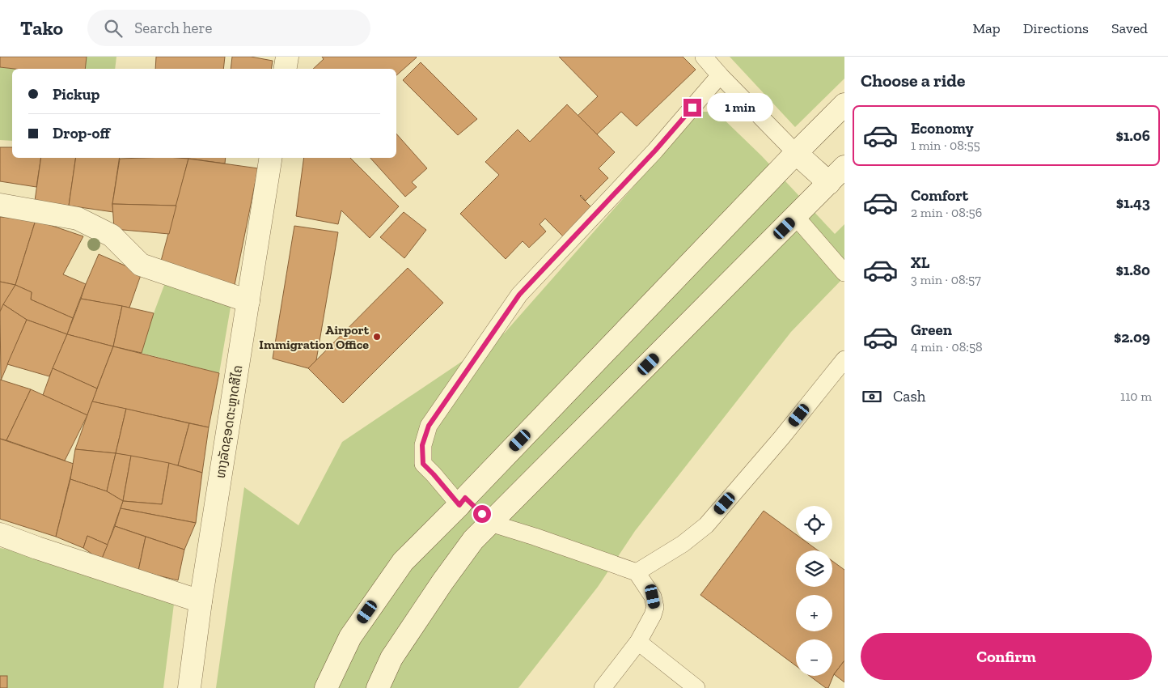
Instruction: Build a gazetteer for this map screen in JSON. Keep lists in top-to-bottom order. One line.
{"streets":{"street":["ທາງລັດຊອດຕະຫຼາດສີໄຄ"]},"places":["Airport Immigration Office"],"page":{"header":"Tako","search":"Search here","nav":["Map","Directions","Saved"],"heading":"Choose a ride","banner":["Pickup","Drop-off"],"bubble":"1 min","list":[{"name":"Economy","note":"1 min · 08:55","value":"$1.06"},{"name":"Comfort","note":"2 min · 08:56","value":"$1.43"},{"name":"XL","note":"3 min · 08:57","value":"$1.80"},{"name":"Green","note":"4 min · 08:58","value":"$2.09"}],"pay":["Cash","110 m"],"map_buttons":["+","−"],"buttons":"Confirm"}}
